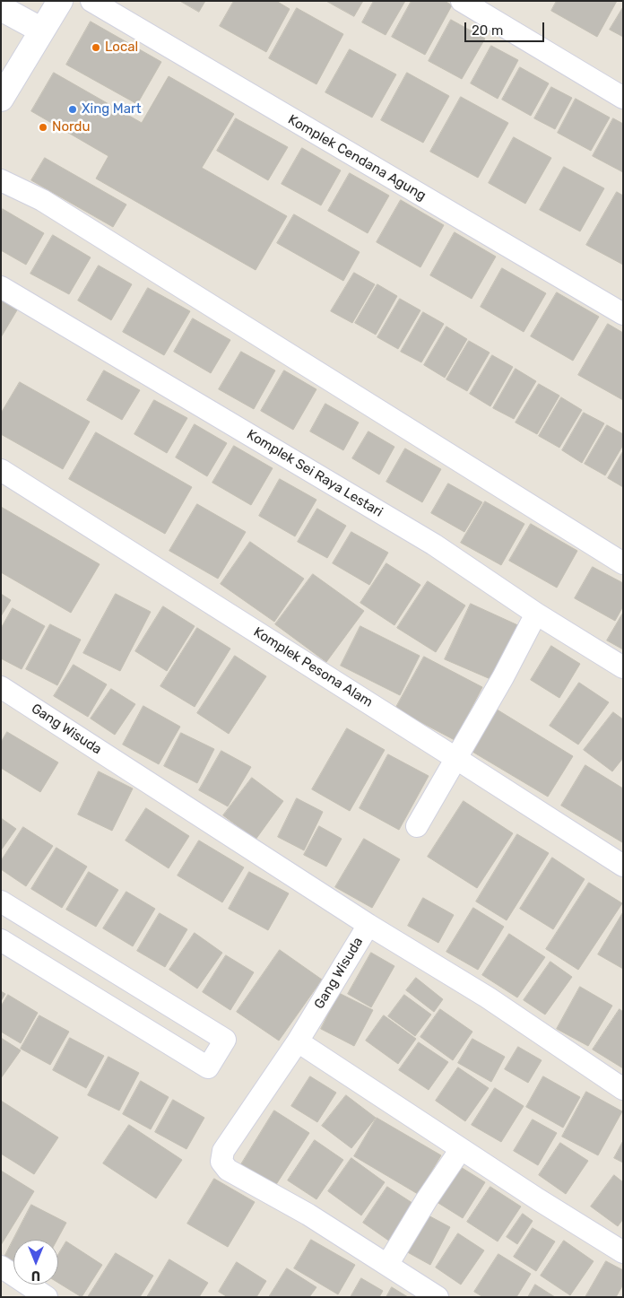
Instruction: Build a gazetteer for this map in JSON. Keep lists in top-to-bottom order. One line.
{"streets":{"street":["Komplek Cendana Agung","Komplek Sei Raya Lestari","Komplek Pesona Alam","Gang Wisuda"]},"places":["Local","Xing Mart","Nordu"],"scale_bar":"20 m","north":"bottom"}
